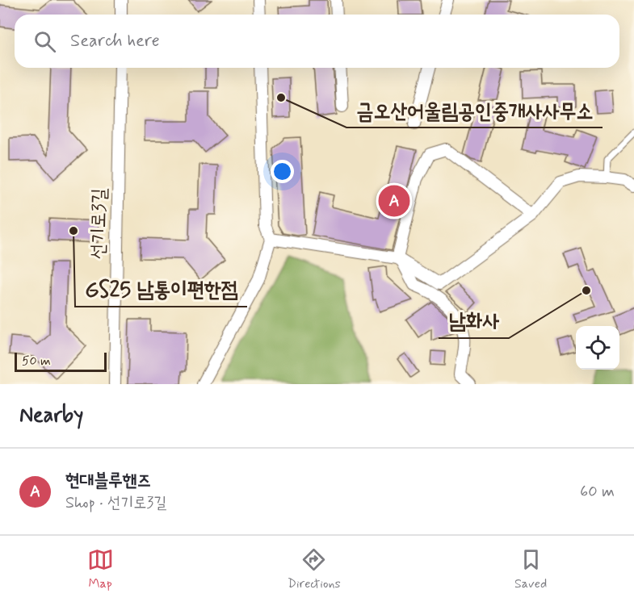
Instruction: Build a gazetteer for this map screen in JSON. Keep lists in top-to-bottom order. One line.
{"streets":{"street":["선기로3길"]},"places":["금오산어울림공인중개사사무소","GS25 남통이편한점","남화사"],"scale_bar":"50 m","page":{"search":"Search here","pins":"A","scale":"50 m","heading":"Nearby","list":[{"mark":"A","name":"현대블루핸즈","note":"Shop · 선기로3길","value":"60 m"}],"nav":["Map","Directions","Saved"]}}
